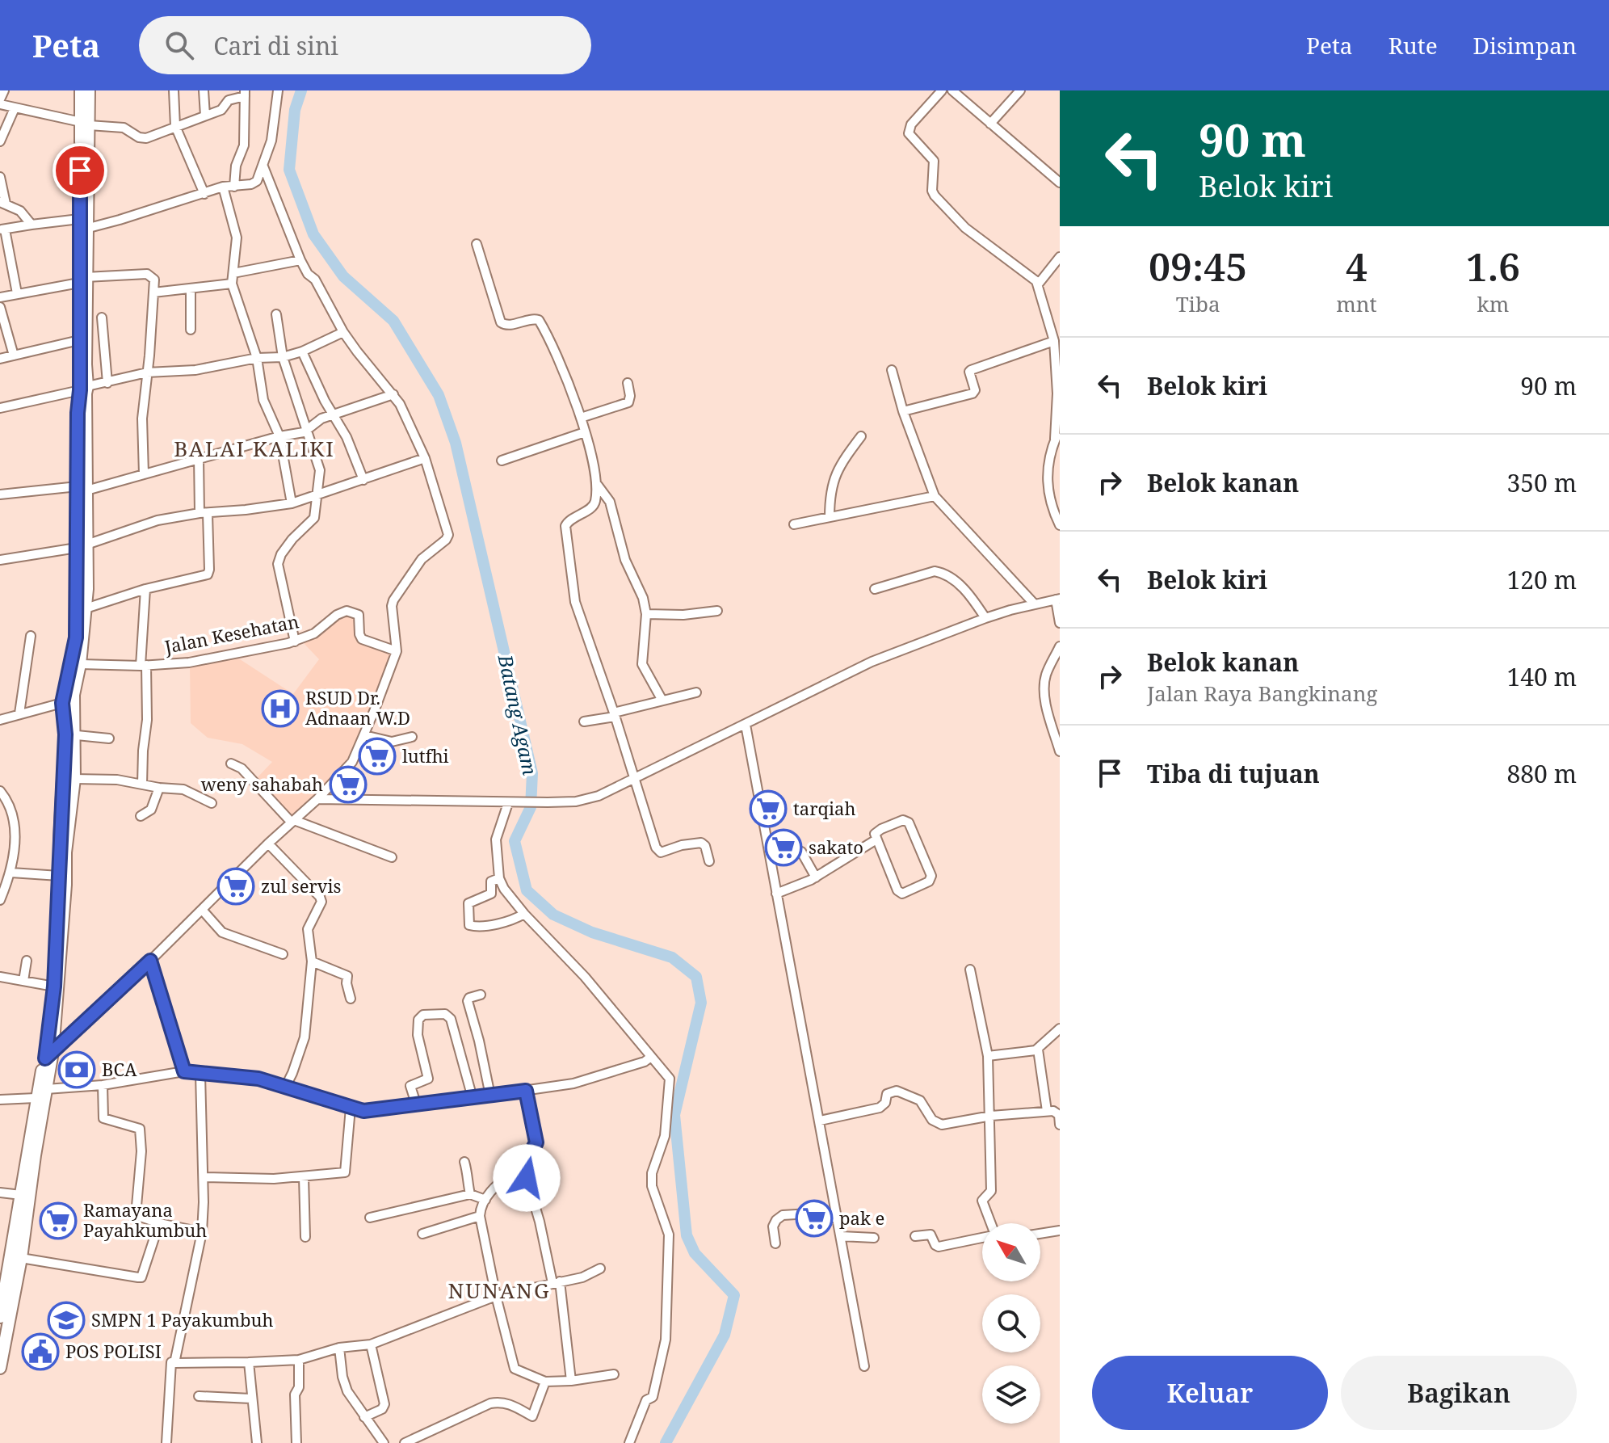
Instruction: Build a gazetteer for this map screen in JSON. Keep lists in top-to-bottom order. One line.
{"streets":{"street":["Jalan Kesehatan"]},"districts":["BALAI KALIKI","NUNANG"],"water":["Batang Agam"],"places":{"hospital":["RSUD Dr. Adnaan W.D"],"supermarket":["lutfhi","weny sahabah","tarqiah","sakato","zul servis","pak e","Ramayana Payahkumbuh"],"bank":["BCA"],"school or university":["SMPN 1 Payakumbuh"],"public building":["POS POLISI"]},"north":"top left","page":{"header":"Peta","search":"Cari di sini","nav":["Peta","Rute","Disimpan"],"turn":["90 m","Belok kiri"],"eta":["09:45","Tiba","4","mnt","1.6","km"],"list":[{"name":"Belok kiri","value":"90 m"},{"name":"Belok kanan","value":"350 m"},{"name":"Belok kiri","value":"120 m"},{"name":"Belok kanan","note":"Jalan Raya Bangkinang","value":"140 m"},{"name":"Tiba di tujuan","value":"880 m"}],"buttons":["Keluar","Bagikan"]}}
